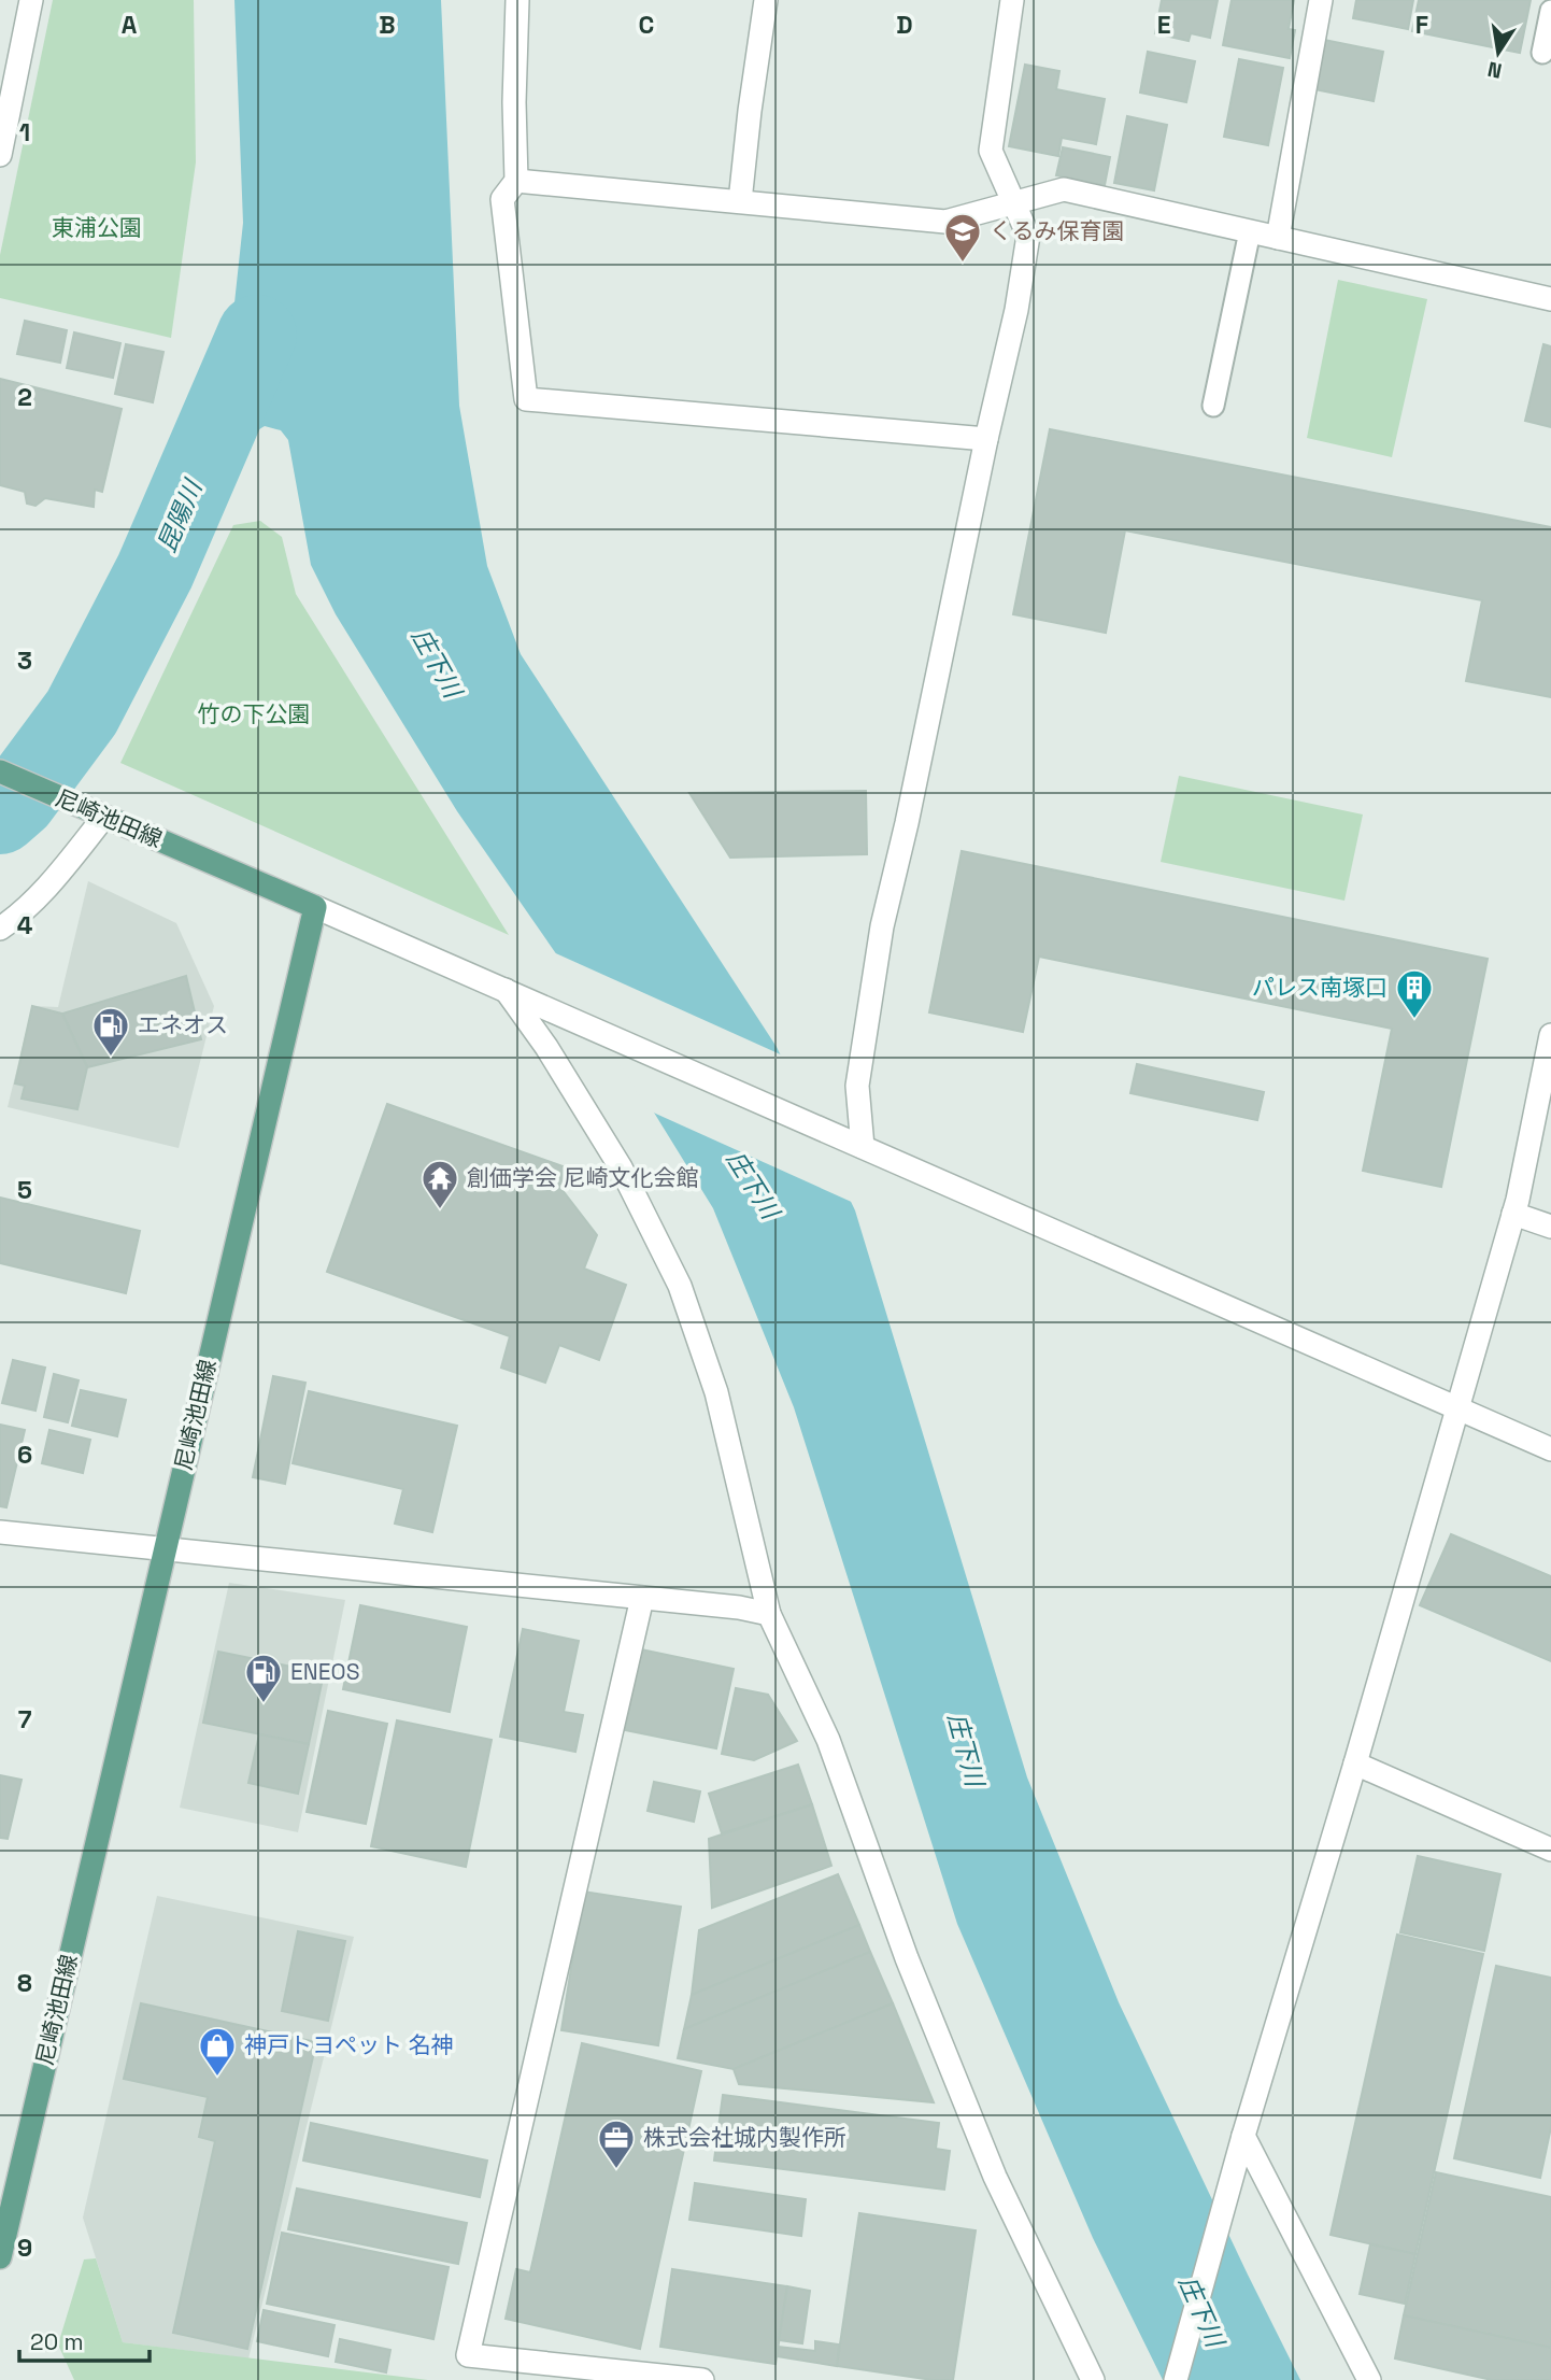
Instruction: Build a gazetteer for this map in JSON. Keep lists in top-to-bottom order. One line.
{"streets":{"main road":["尼崎池田線"]},"water":["昆陽川","庄下川"],"parks":["東浦公園","竹の下公園"],"places":{"school or university":["くるみ保育園"],"building":["パレス南塚口"],"fuel station":["エネオス","ENEOS"],"temple":["創価学会 尼崎文化会館"],"shop":["神戸トヨペット 名神"],"office":["株式会社城内製作所"]},"scale_bar":"20 m","north":"bottom","grid":{"columns":["A","B","C","D","E","F"],"rows":["1","2","3","4","5","6","7","8","9"]}}
